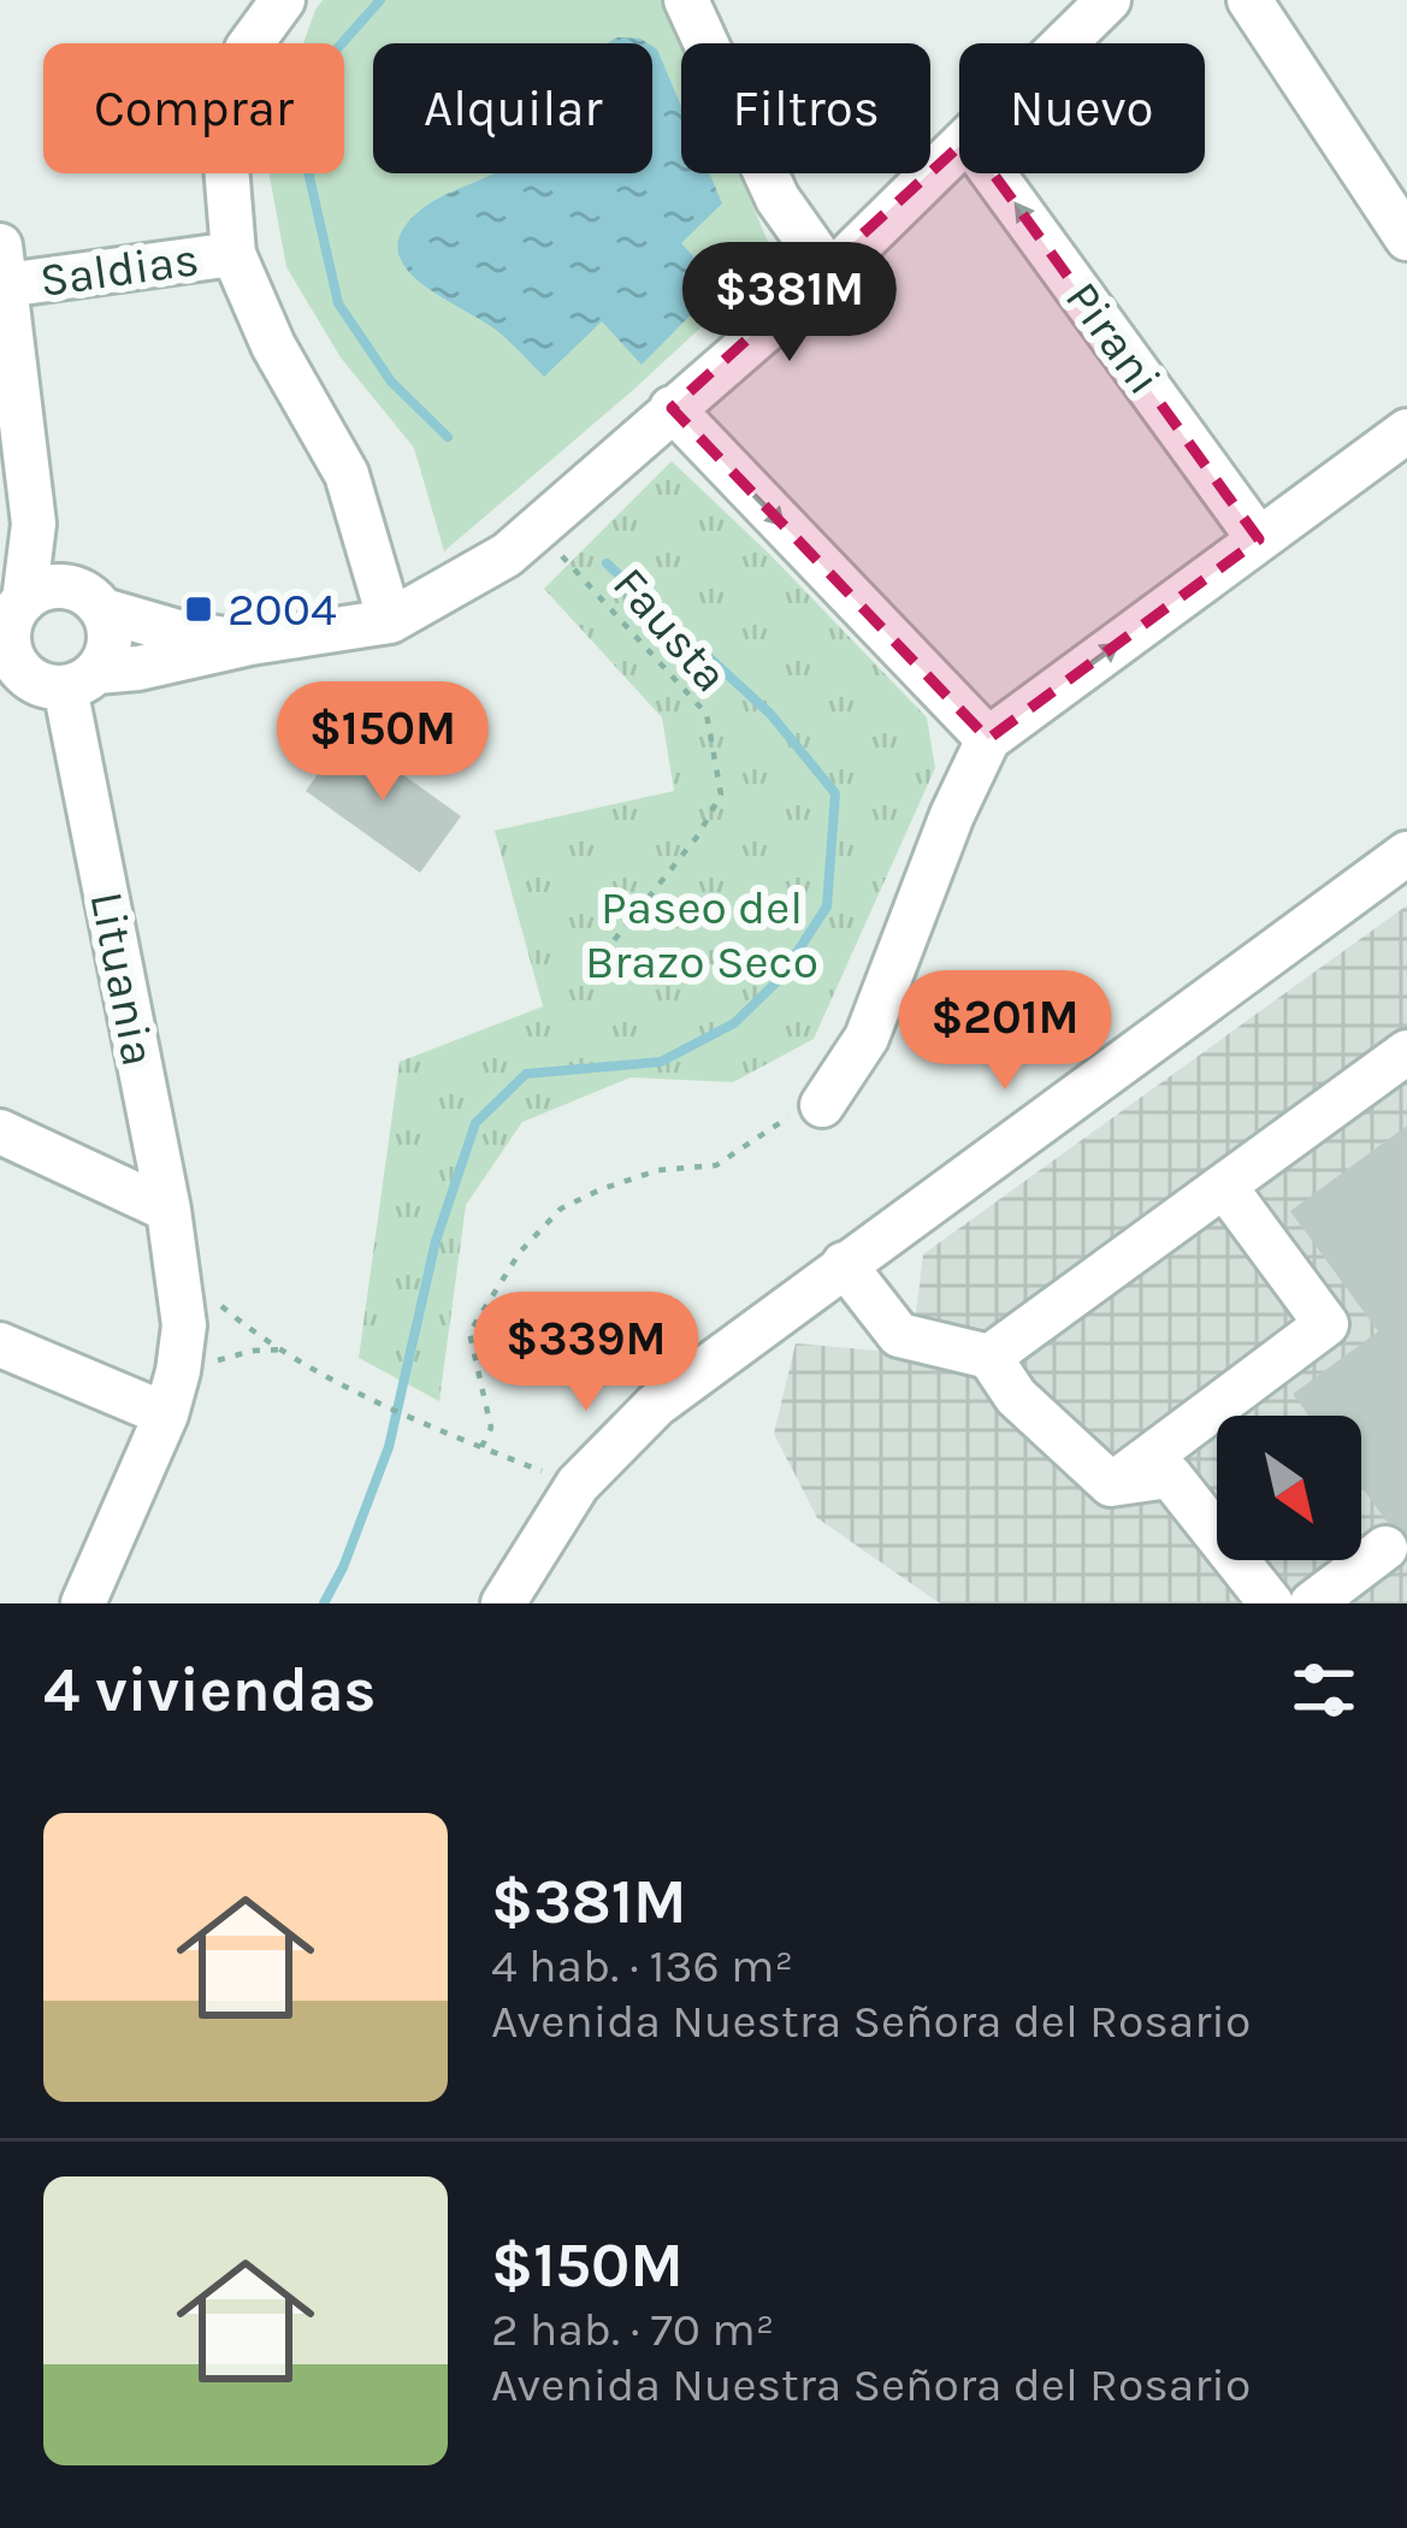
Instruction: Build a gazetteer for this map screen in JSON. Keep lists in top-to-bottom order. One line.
{"streets":{"street":["Saldias","Pirani","Lituania"],"path":["Fausta"]},"parks":["Paseo del Brazo Seco"],"places":{"transit":["2004"]},"north":"bottom right","page":{"chip":["Comprar","Alquilar","Filtros","Nuevo"],"price":["$381M","$150M","$201M","$339M"],"heading":"4 viviendas","list":[{"name":"$381M","note":"4 hab. · 136 m² · Avenida Nuestra Señora del Rosario"},{"name":"$150M","note":"2 hab. · 70 m² · Avenida Nuestra Señora del Rosario"}]}}
